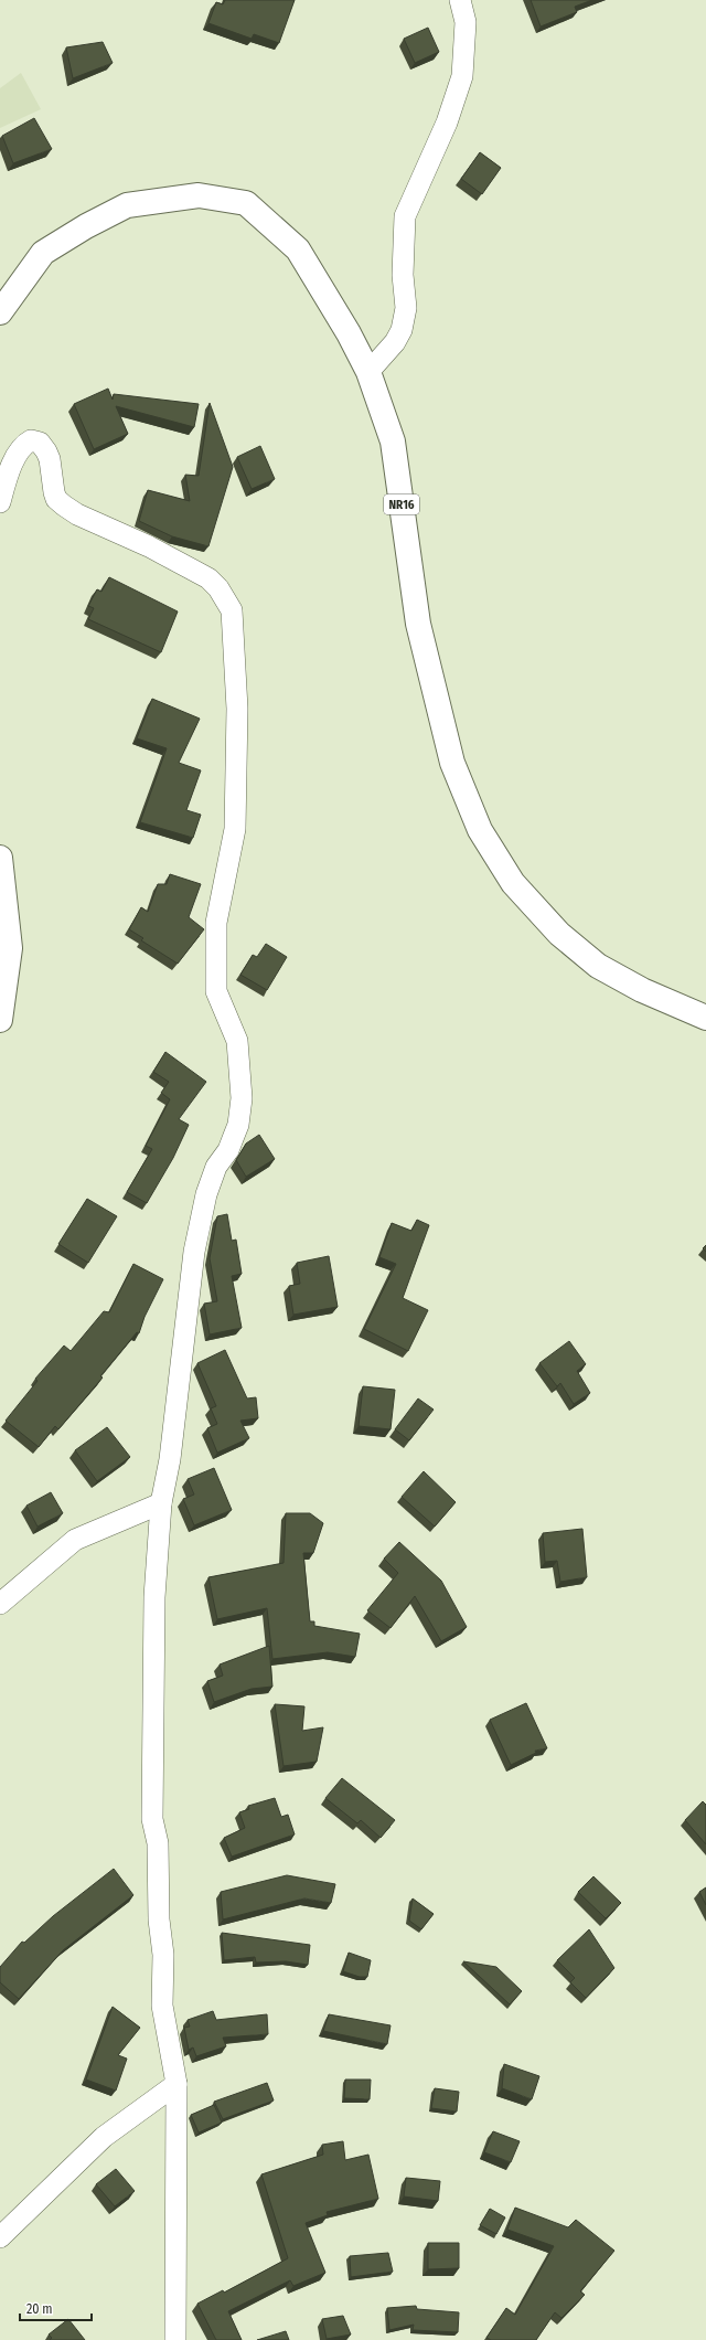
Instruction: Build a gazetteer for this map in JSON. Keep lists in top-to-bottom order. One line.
{"streets":{"main road":["NR16"]},"scale_bar":"20 m"}
